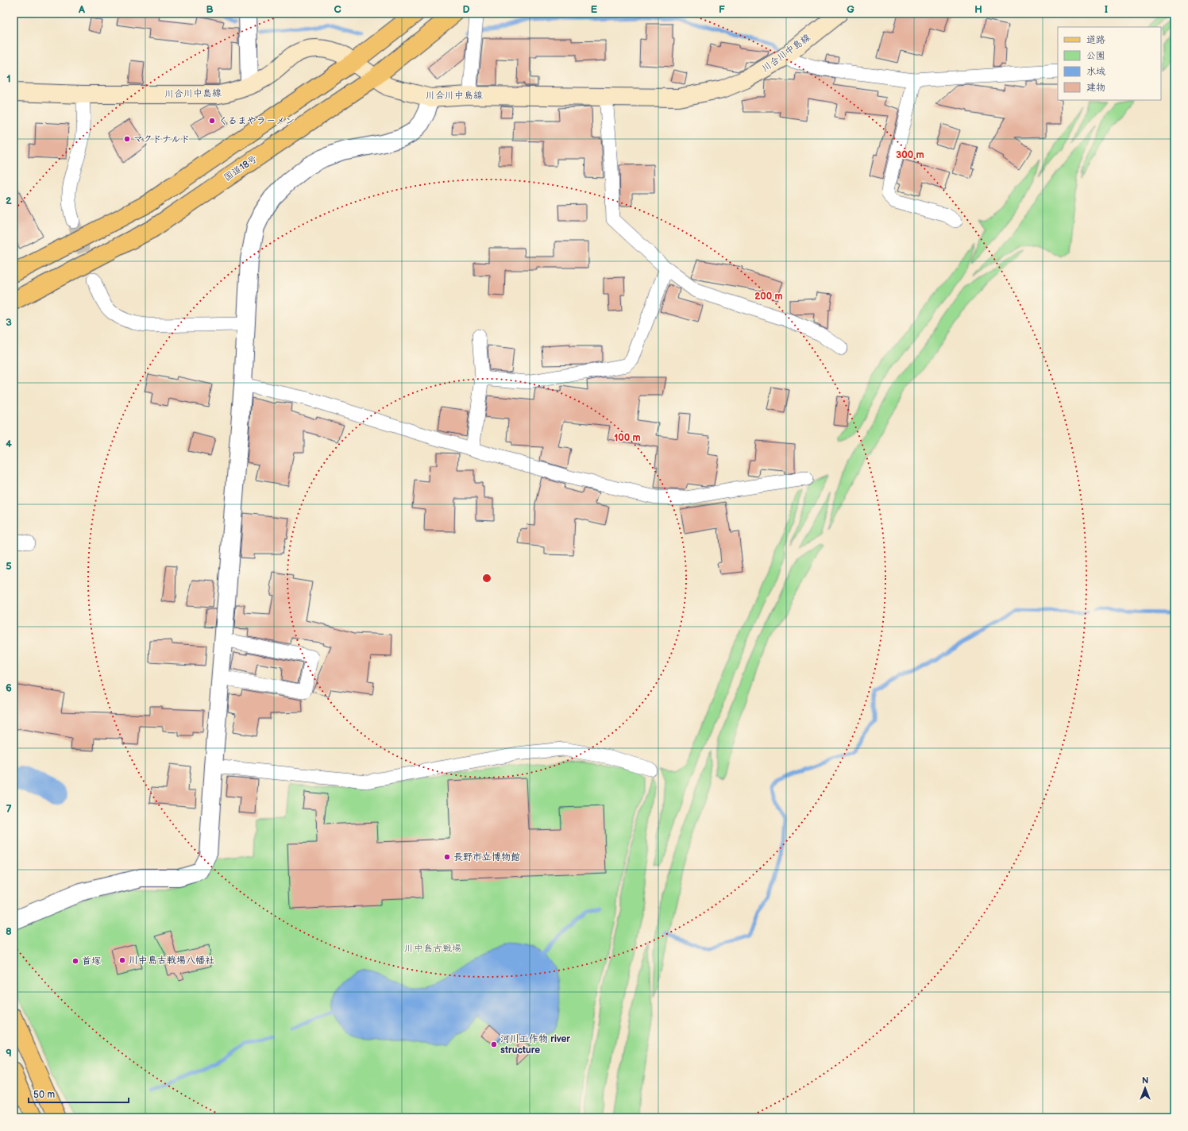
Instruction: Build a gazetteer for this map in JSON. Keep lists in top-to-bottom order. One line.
{"streets":{"main road":["川合川中島線","国道18号"]},"crossings":[["川合川中島線","国道18号"]],"parks":["川中島古戦場"],"places":["くるまやラーメン","マクドナルド","長野市立博物館","川中島古戦場八幡社","首塚","河川工作物 river structure"],"legend":["道路","公園","水域","建物"],"scale_bar":"50 m","north":"top","grid":{"columns":["A","B","C","D","E","F","G","H","I"],"rows":["1","2","3","4","5","6","7","8","9"]},"rings":["300 m","200 m","100 m"]}
